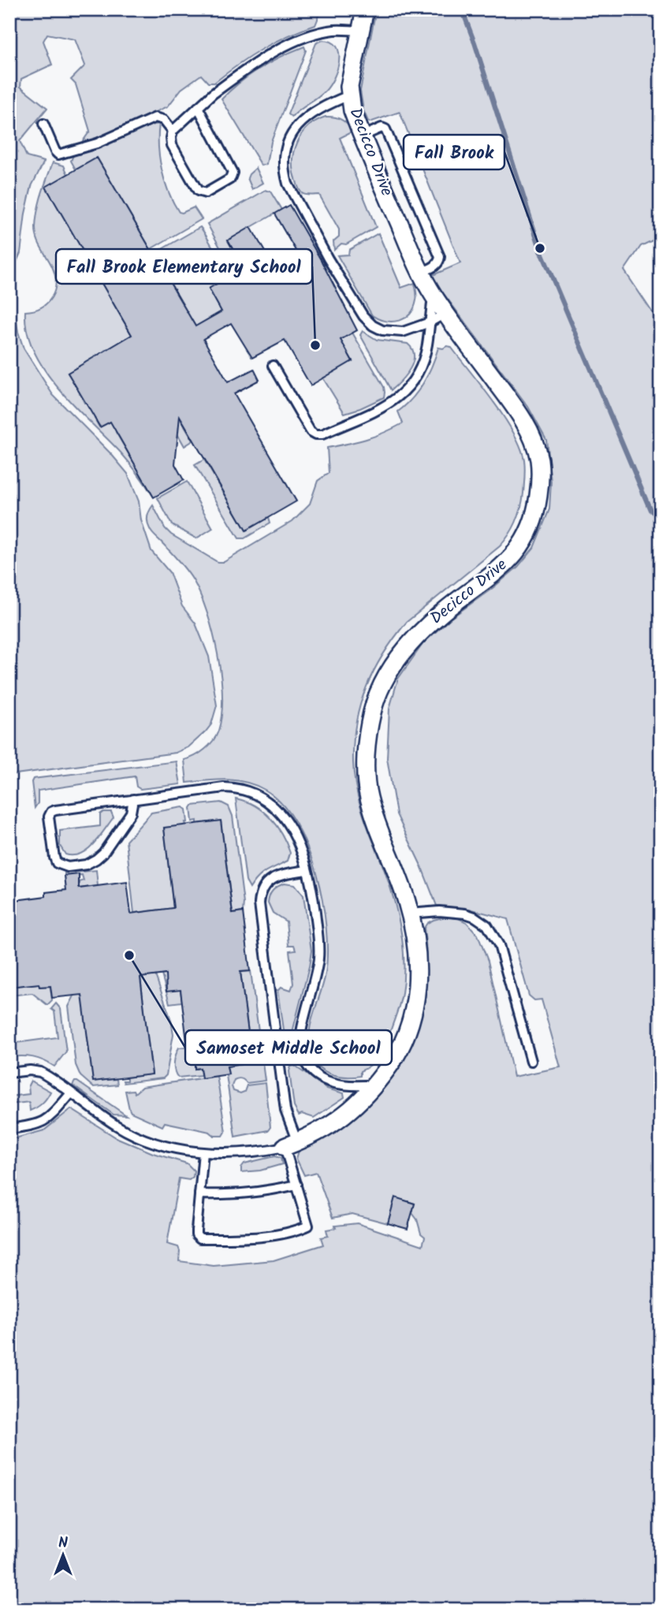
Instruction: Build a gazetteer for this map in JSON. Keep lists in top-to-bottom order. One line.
{"streets":{"street":["Decicco Drive"]},"places":["Fall Brook","Fall Brook Elementary School","Samoset Middle School"],"north":"top"}
